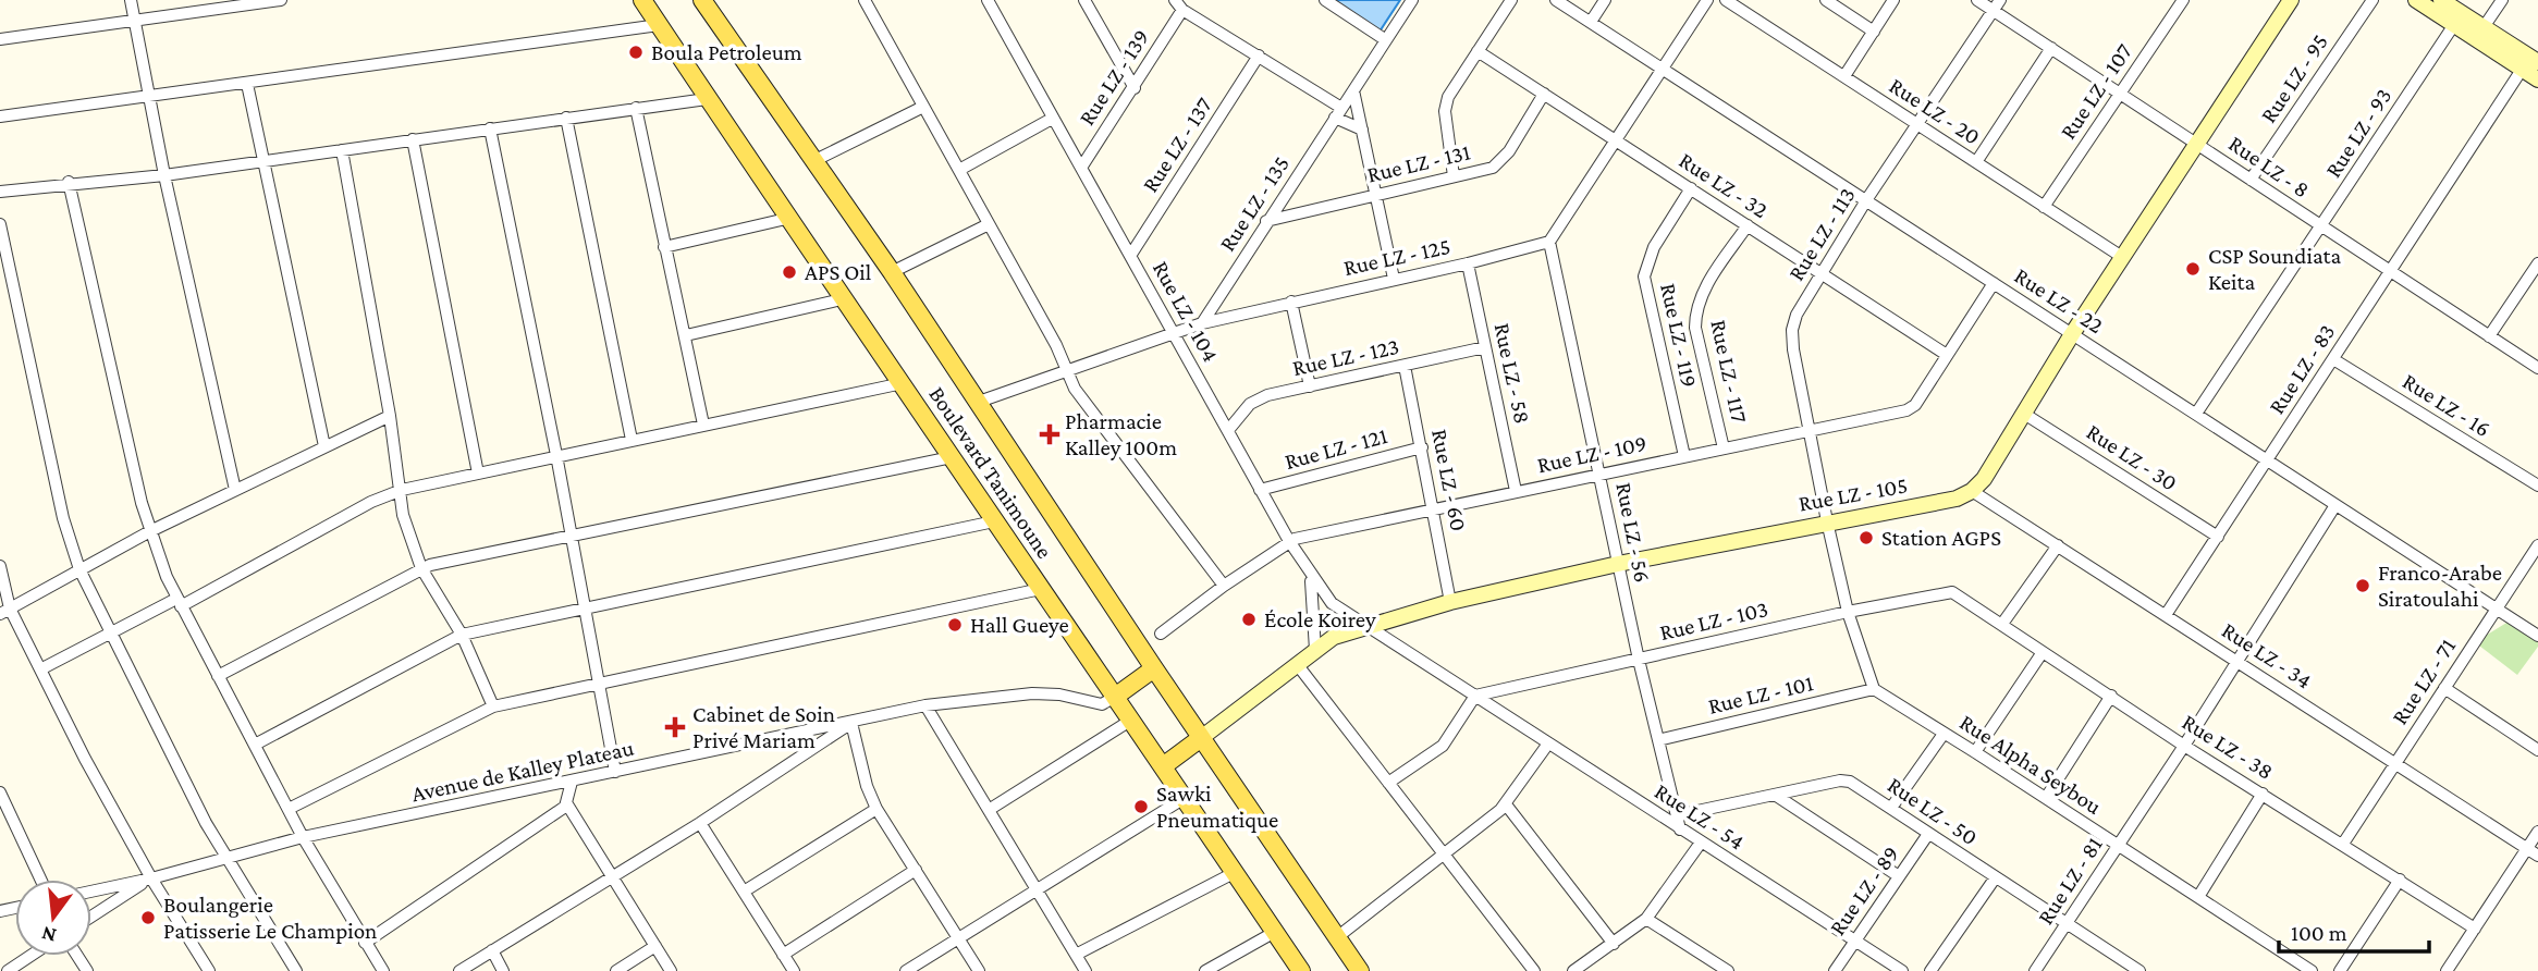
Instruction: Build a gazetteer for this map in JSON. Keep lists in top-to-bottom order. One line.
{"streets":{"main road":["Boulevard Tanimoune","Rue LZ - 105"],"street":["Rue LZ - 139","Rue LZ - 95","Rue LZ - 107","Rue LZ - 20","Rue LZ - 93","Rue LZ - 137","Rue LZ - 131","Rue LZ - 8","Rue LZ - 32","Rue LZ - 135","Rue LZ - 113","Rue LZ - 125","Rue LZ - 22","Rue LZ - 104","Rue LZ - 119","Rue LZ - 123","Rue LZ - 83","Rue LZ - 117","Rue LZ - 58","Rue LZ - 16","Rue LZ - 121","Rue LZ - 109","Rue LZ - 30","Rue LZ - 60","Rue LZ - 56","Rue LZ - 103","Rue LZ - 34","Rue LZ - 71","Rue LZ - 101","Rue LZ - 38","Rue Alpha Seybou","Avenue de Kalley Plateau","Rue LZ - 50","Rue LZ - 54","Rue LZ - 81","Rue LZ - 89"]},"crossings":[["Rue LZ - 139","Rue LZ - 104"],["Rue LZ - 95","Rue LZ - 8"],["Rue LZ - 107","Rue LZ - 20"],["Rue LZ - 107","Rue LZ - 8"],["Rue LZ - 20","Rue LZ - 113"],["Rue LZ - 93","Rue LZ - 8"],["Rue LZ - 93","Rue LZ - 22"],["Rue LZ - 137","Rue LZ - 104"],["Rue LZ - 131","Rue LZ - 32"],["Rue LZ - 131","Rue LZ - 135"],["Rue LZ - 8","Rue LZ - 113"],["Rue LZ - 8","Rue LZ - 83"],["Rue LZ - 32","Rue LZ - 113"],["Rue LZ - 32","Rue LZ - 119"],["Rue LZ - 32","Rue LZ - 117"],["Rue LZ - 32","Rue LZ - 109"],["Rue LZ - 135","Rue LZ - 125"],["Rue LZ - 113","Rue LZ - 22"],["Rue LZ - 113","Rue LZ - 109"],["Rue LZ - 113","Rue LZ - 105"],["Rue LZ - 125","Rue LZ - 104"],["Rue LZ - 125","Rue LZ - 58"],["Rue LZ - 125","Boulevard Tanimoune"],["Rue LZ - 125","Rue LZ - 56"],["Rue LZ - 22","Rue LZ - 83"],["Rue LZ - 22","Rue LZ - 109"],["Rue LZ - 22","Rue LZ - 71"],["Rue LZ - 22","Rue LZ - 81"],["Rue LZ - 104","Rue LZ - 123"],["Rue LZ - 104","Rue LZ - 121"],["Rue LZ - 104","Rue LZ - 109"],["Rue LZ - 104","Rue LZ - 105"],["Rue LZ - 104","Rue LZ - 103"],["Rue LZ - 104","Rue LZ - 54"],["Rue LZ - 119","Rue LZ - 109"],["Rue LZ - 123","Rue LZ - 58"],["Rue LZ - 123","Rue LZ - 60"],["Rue LZ - 83","Rue LZ - 16"],["Rue LZ - 83","Rue LZ - 30"],["Rue LZ - 83","Rue LZ - 34"],["Rue LZ - 117","Rue LZ - 109"],["Rue LZ - 58","Rue LZ - 109"],["Rue LZ - 121","Rue LZ - 60"],["Rue LZ - 109","Rue LZ - 60"],["Rue LZ - 109","Rue LZ - 56"],["Boulevard Tanimoune","Rue LZ - 105"],["Boulevard Tanimoune","Avenue de Kalley Plateau"],["Rue LZ - 60","Rue LZ - 105"],["Rue LZ - 105","Rue LZ - 56"],["Rue LZ - 105","Rue LZ - 34"],["Rue LZ - 56","Rue LZ - 103"],["Rue LZ - 56","Rue LZ - 101"],["Rue LZ - 56","Rue LZ - 50"],["Rue LZ - 56","Rue LZ - 54"],["Rue LZ - 103","Rue LZ - 38"],["Rue LZ - 103","Rue LZ - 54"],["Rue LZ - 34","Rue LZ - 71"],["Rue LZ - 34","Rue LZ - 81"],["Rue LZ - 71","Rue LZ - 38"],["Rue LZ - 101","Rue Alpha Seybou"],["Rue LZ - 38","Rue LZ - 81"],["Rue Alpha Seybou","Rue LZ - 81"],["Rue LZ - 50","Rue LZ - 81"],["Rue LZ - 50","Rue LZ - 89"],["Rue LZ - 54","Rue LZ - 89"]],"places":{"other":["Boula Petroleum","CSP Soundiata Keita","APS Oil","Station AGPS","Franco-Arabe Siratoulahi","École Koirey","Hall Gueye","Sawki Pneumatique","Boulangerie Patisserie Le Champion"],"health":["Pharmacie Kalley 100m","Cabinet de Soin Privé Mariam"]},"scale_bar":"100 m","north":"bottom"}
